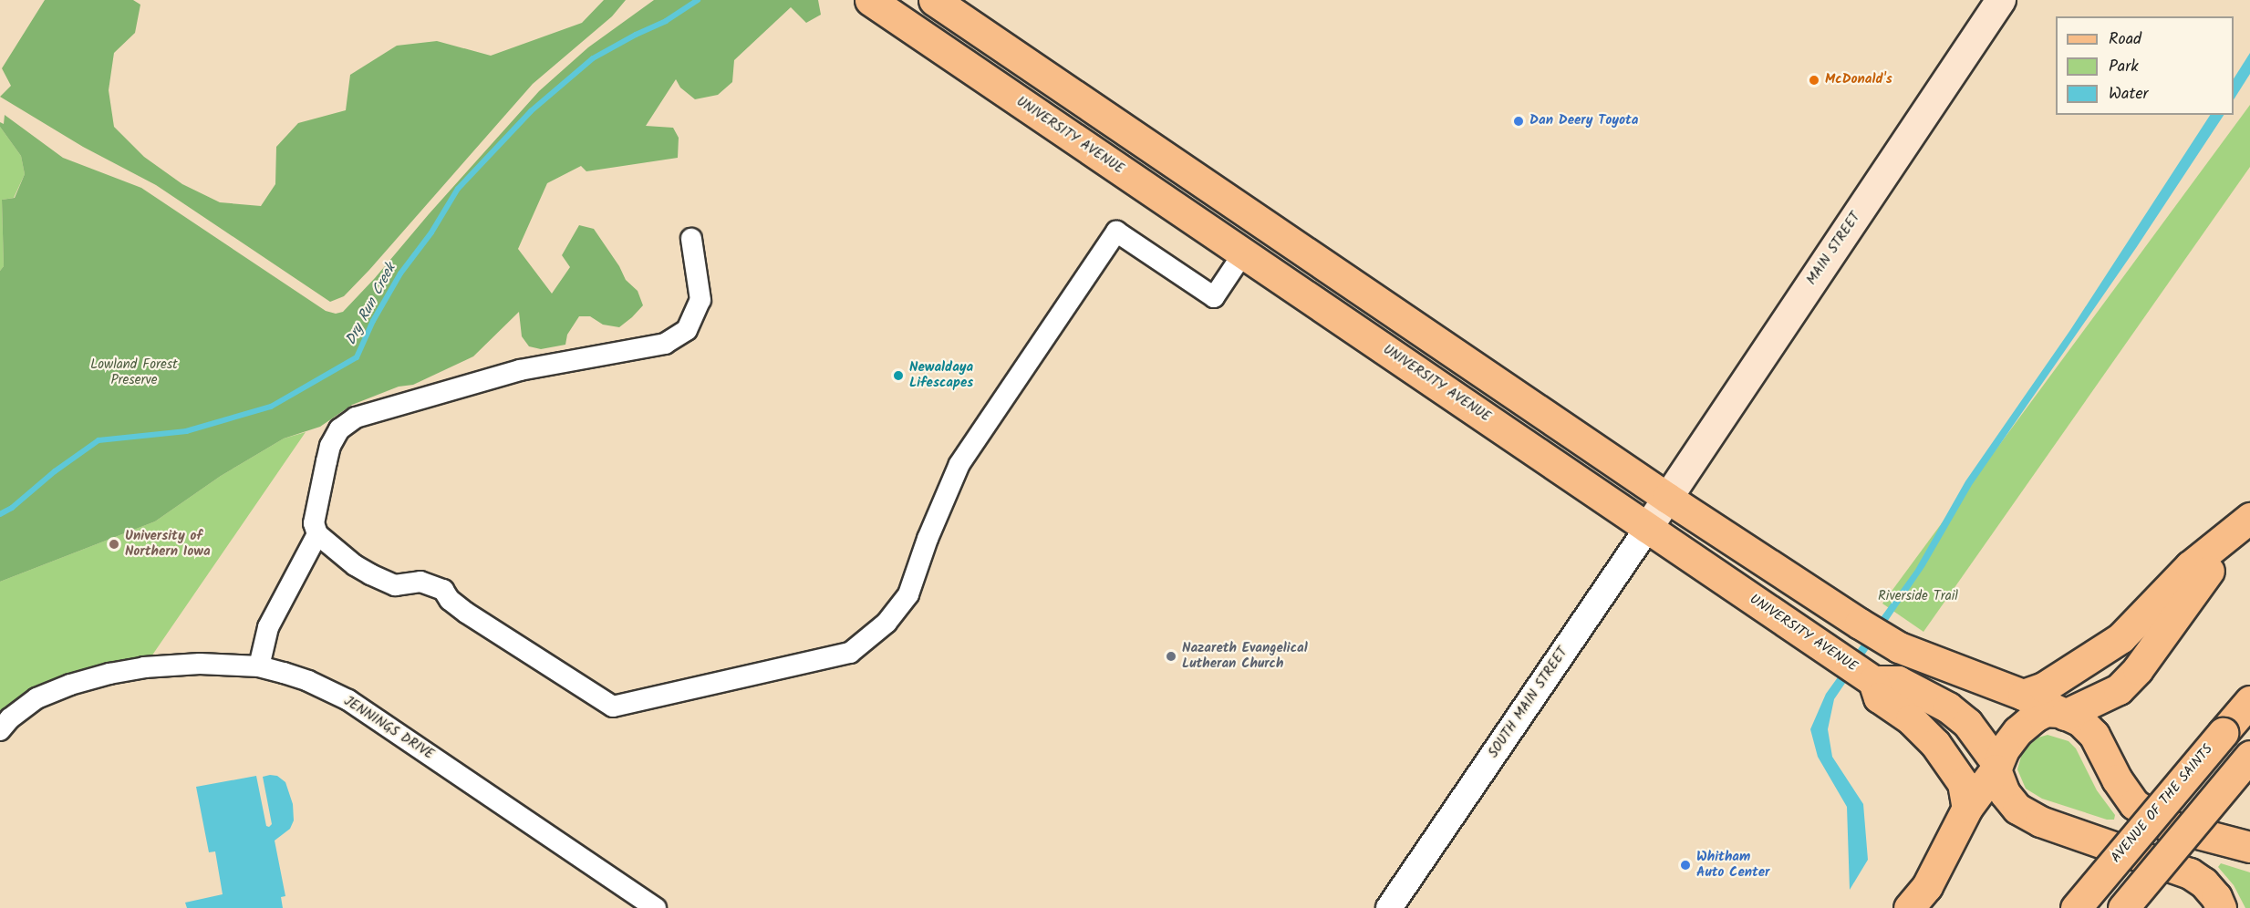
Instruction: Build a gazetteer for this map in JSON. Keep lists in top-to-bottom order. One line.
{"streets":{"main road":["UNIVERSITY AVENUE","MAIN STREET","SOUTH MAIN STREET","AVENUE OF THE SAINTS"],"street":["JENNINGS DRIVE"]},"crossings":[["UNIVERSITY AVENUE","SOUTH MAIN STREET"],["MAIN STREET","SOUTH MAIN STREET"]],"water":["Dry Run Creek"],"parks":["Lowland Forest Preserve","Riverside Trail"],"places":["McDonald's","Dan Deery Toyota","Newaldaya Lifescapes","University of Northern Iowa","Nazareth Evangelical Lutheran Church","Whitham Auto Center"],"legend":["Road","Park","Water"]}
